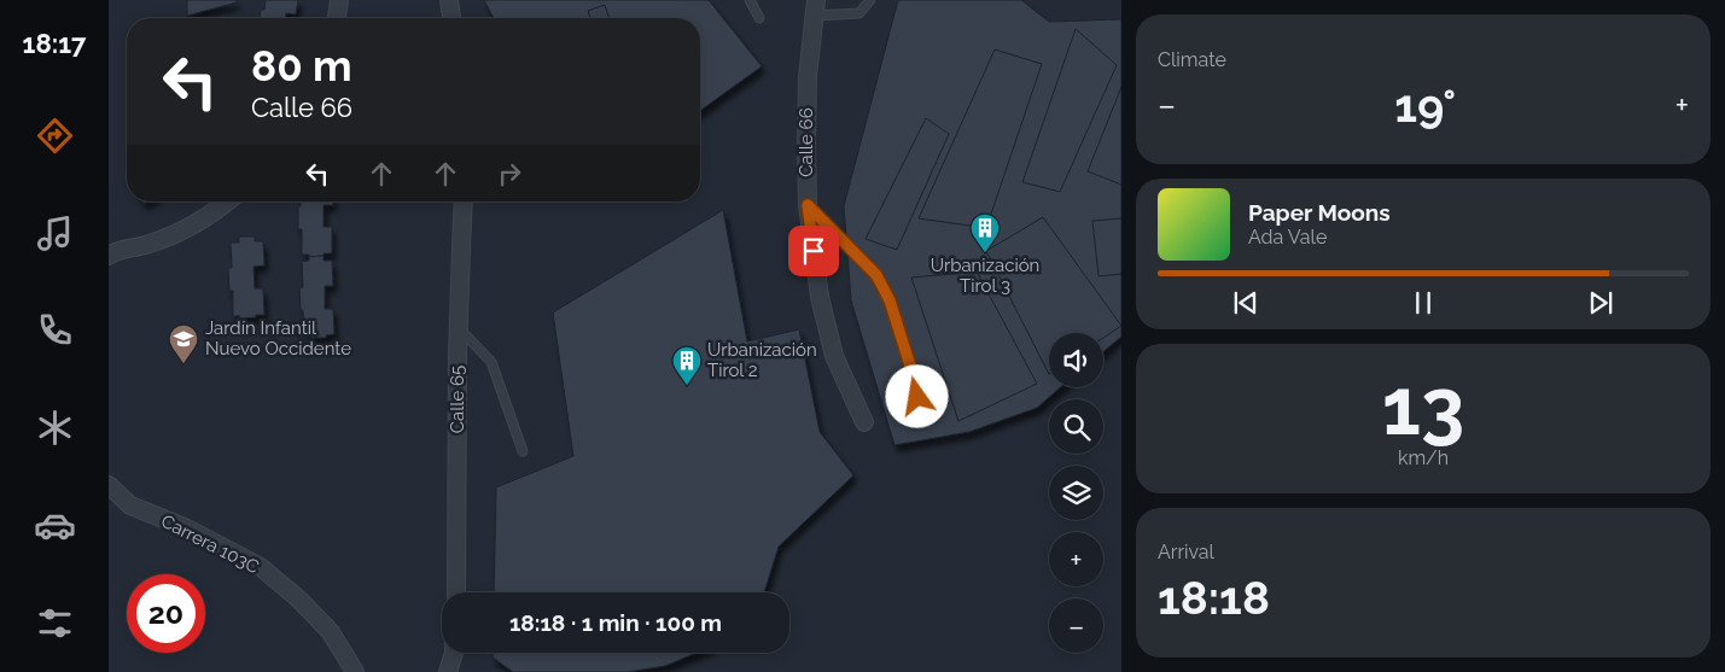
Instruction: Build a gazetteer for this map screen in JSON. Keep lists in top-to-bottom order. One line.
{"streets":{"street":["Calle 66","Calle 65","Carrera 103C"]},"places":{"building":["Urbanización Tirol 3","Urbanización Tirol 2"],"school or university":["Jardín Infantil Nuevo Occidente"]},"page":{"tabs":"18:17","tile":["Climate",["13","km/h"],["Arrival","18:18"]],"turn":["80 m","Calle 66"],"heat":["−","19°","+"],"song":["Paper Moons","Ada Vale"],"map_buttons":["+","−"],"limit":"20","trip":"18:18 · 1 min · 100 m"}}
